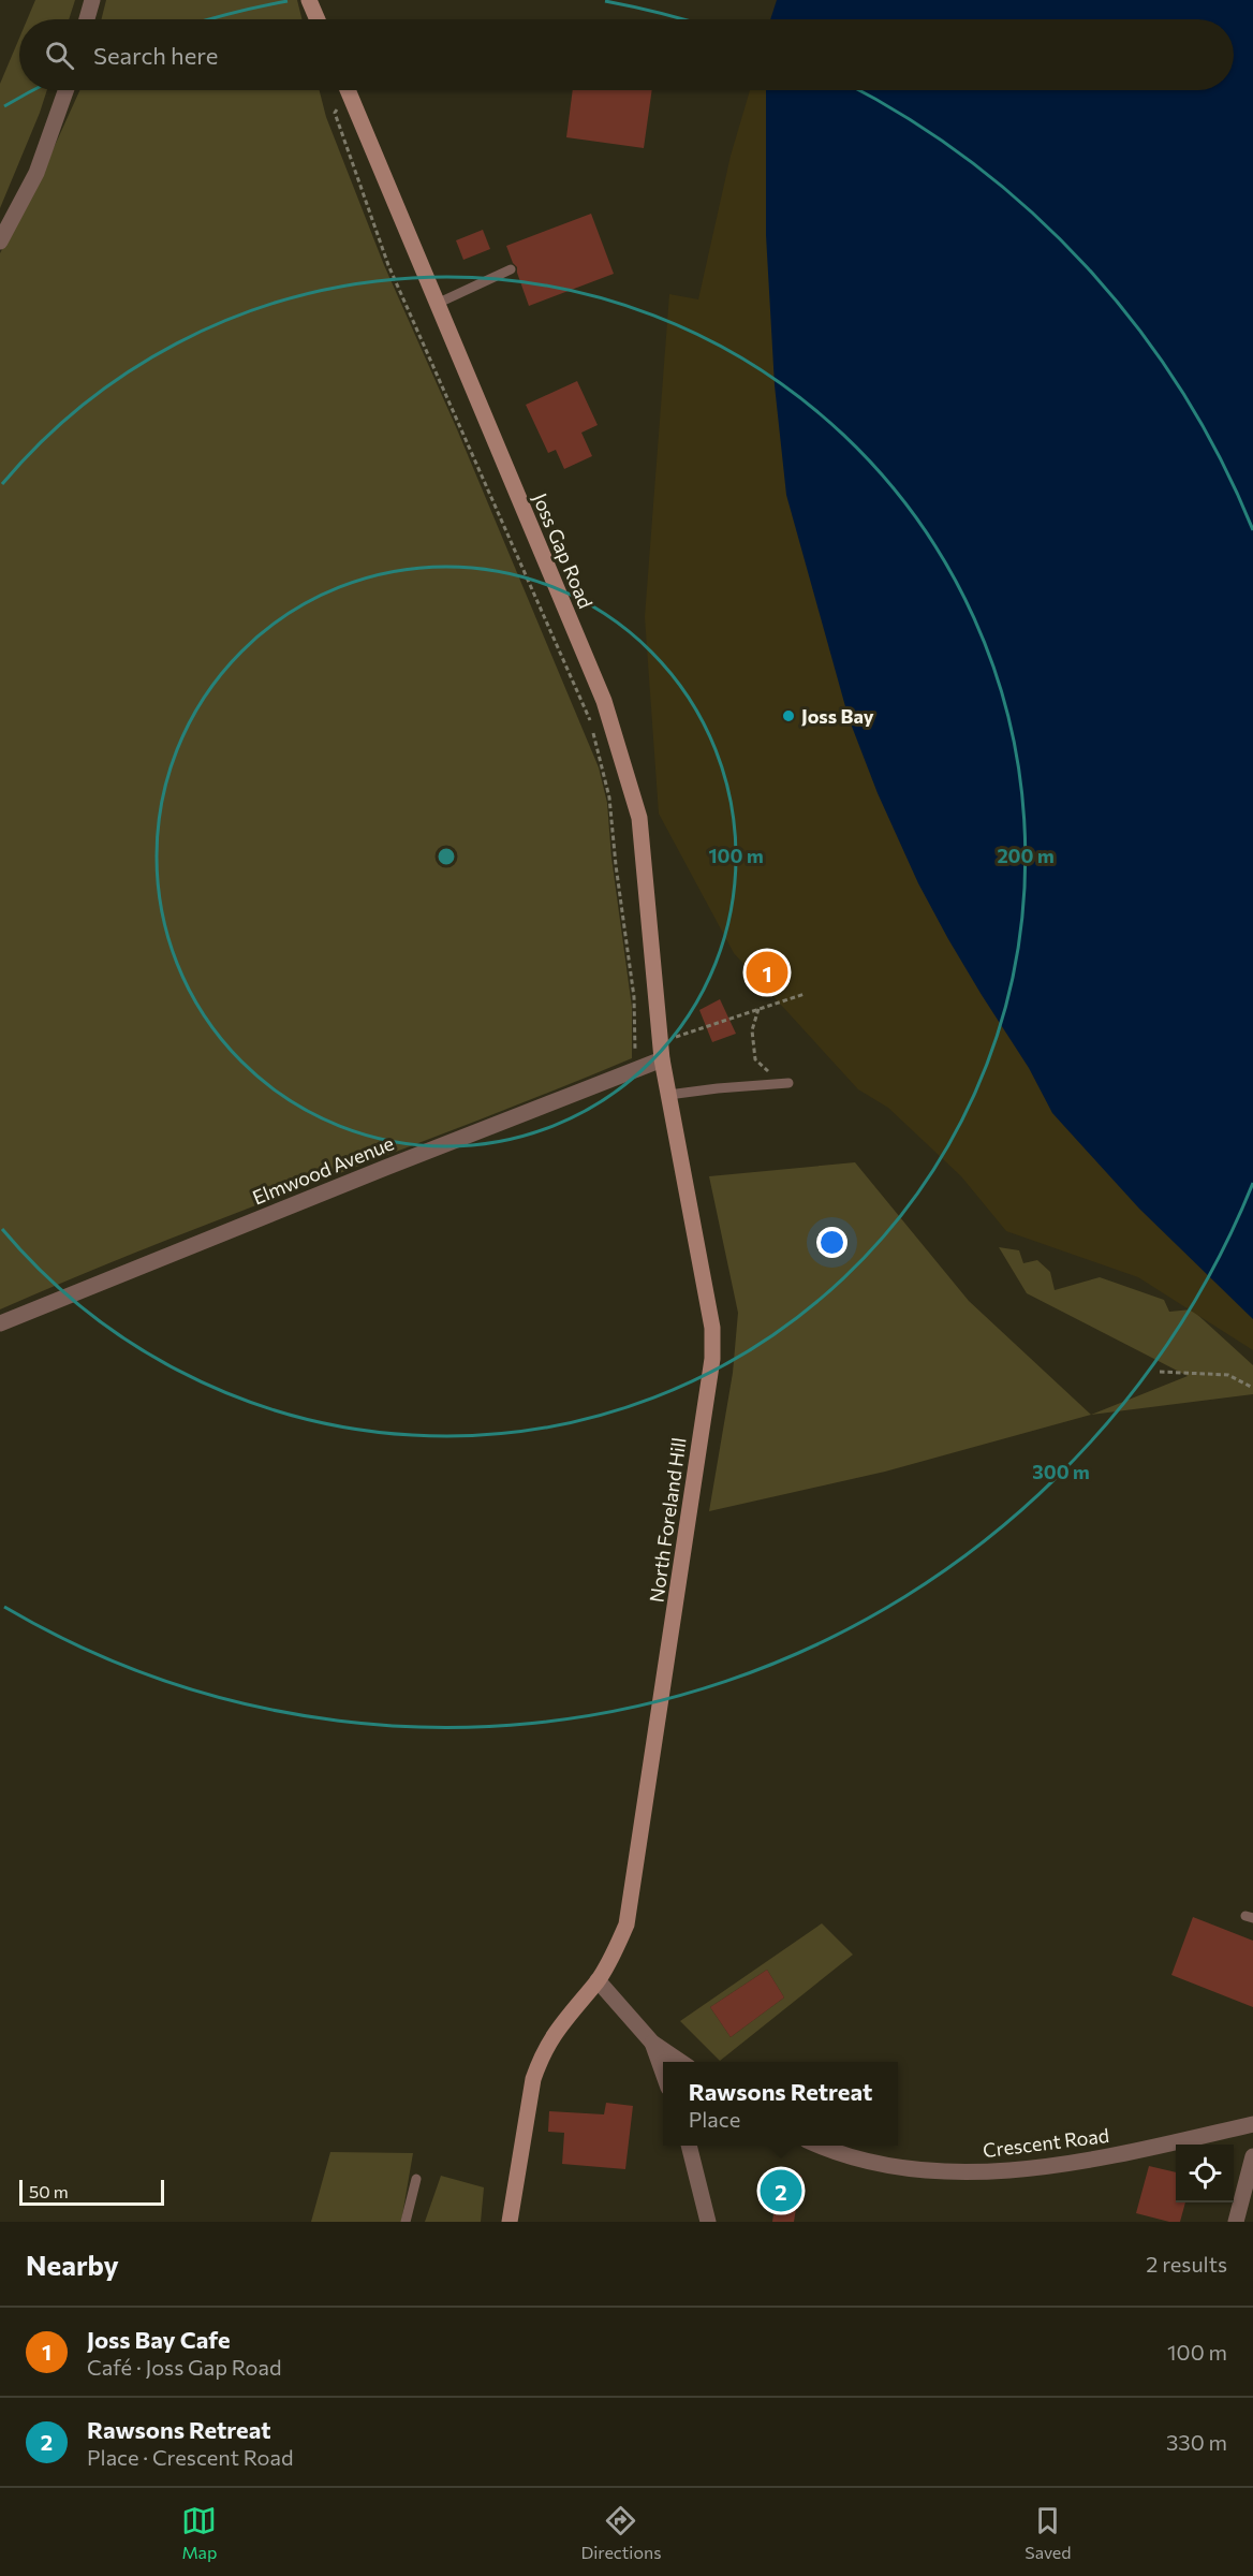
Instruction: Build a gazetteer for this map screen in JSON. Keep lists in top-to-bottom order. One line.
{"streets":{"main road":["Joss Gap Road","North Foreland Hill"],"street":["Elmwood Avenue","Crescent Road"]},"crossings":[["Joss Gap Road","Elmwood Avenue"],["Joss Gap Road","North Foreland Hill"],["Elmwood Avenue","North Foreland Hill"]],"places":["Joss Bay"],"scale_bar":"50 m","page":{"search":"Search here","pins":["1","2"],"popup":["Rawsons Retreat","Place"],"scale":"50 m","heading":["Nearby","2 results"],"list":[{"mark":"1","name":"Joss Bay Cafe","note":"Café · Joss Gap Road","value":"100 m"},{"mark":"2","name":"Rawsons Retreat","note":"Place · Crescent Road","value":"330 m"}],"nav":["Map","Directions","Saved"]},"rings":["100 m","200 m","300 m"]}
